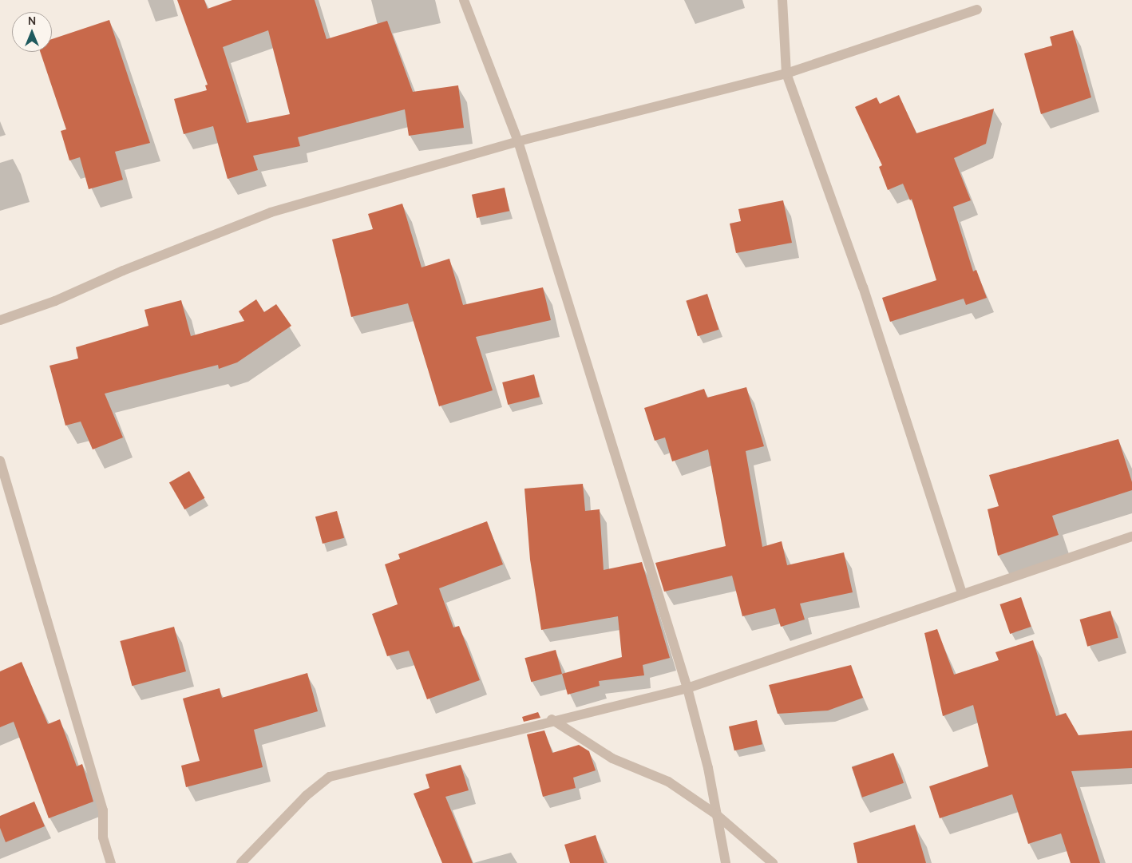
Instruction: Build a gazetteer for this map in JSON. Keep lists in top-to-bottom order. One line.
{"north":"top"}
